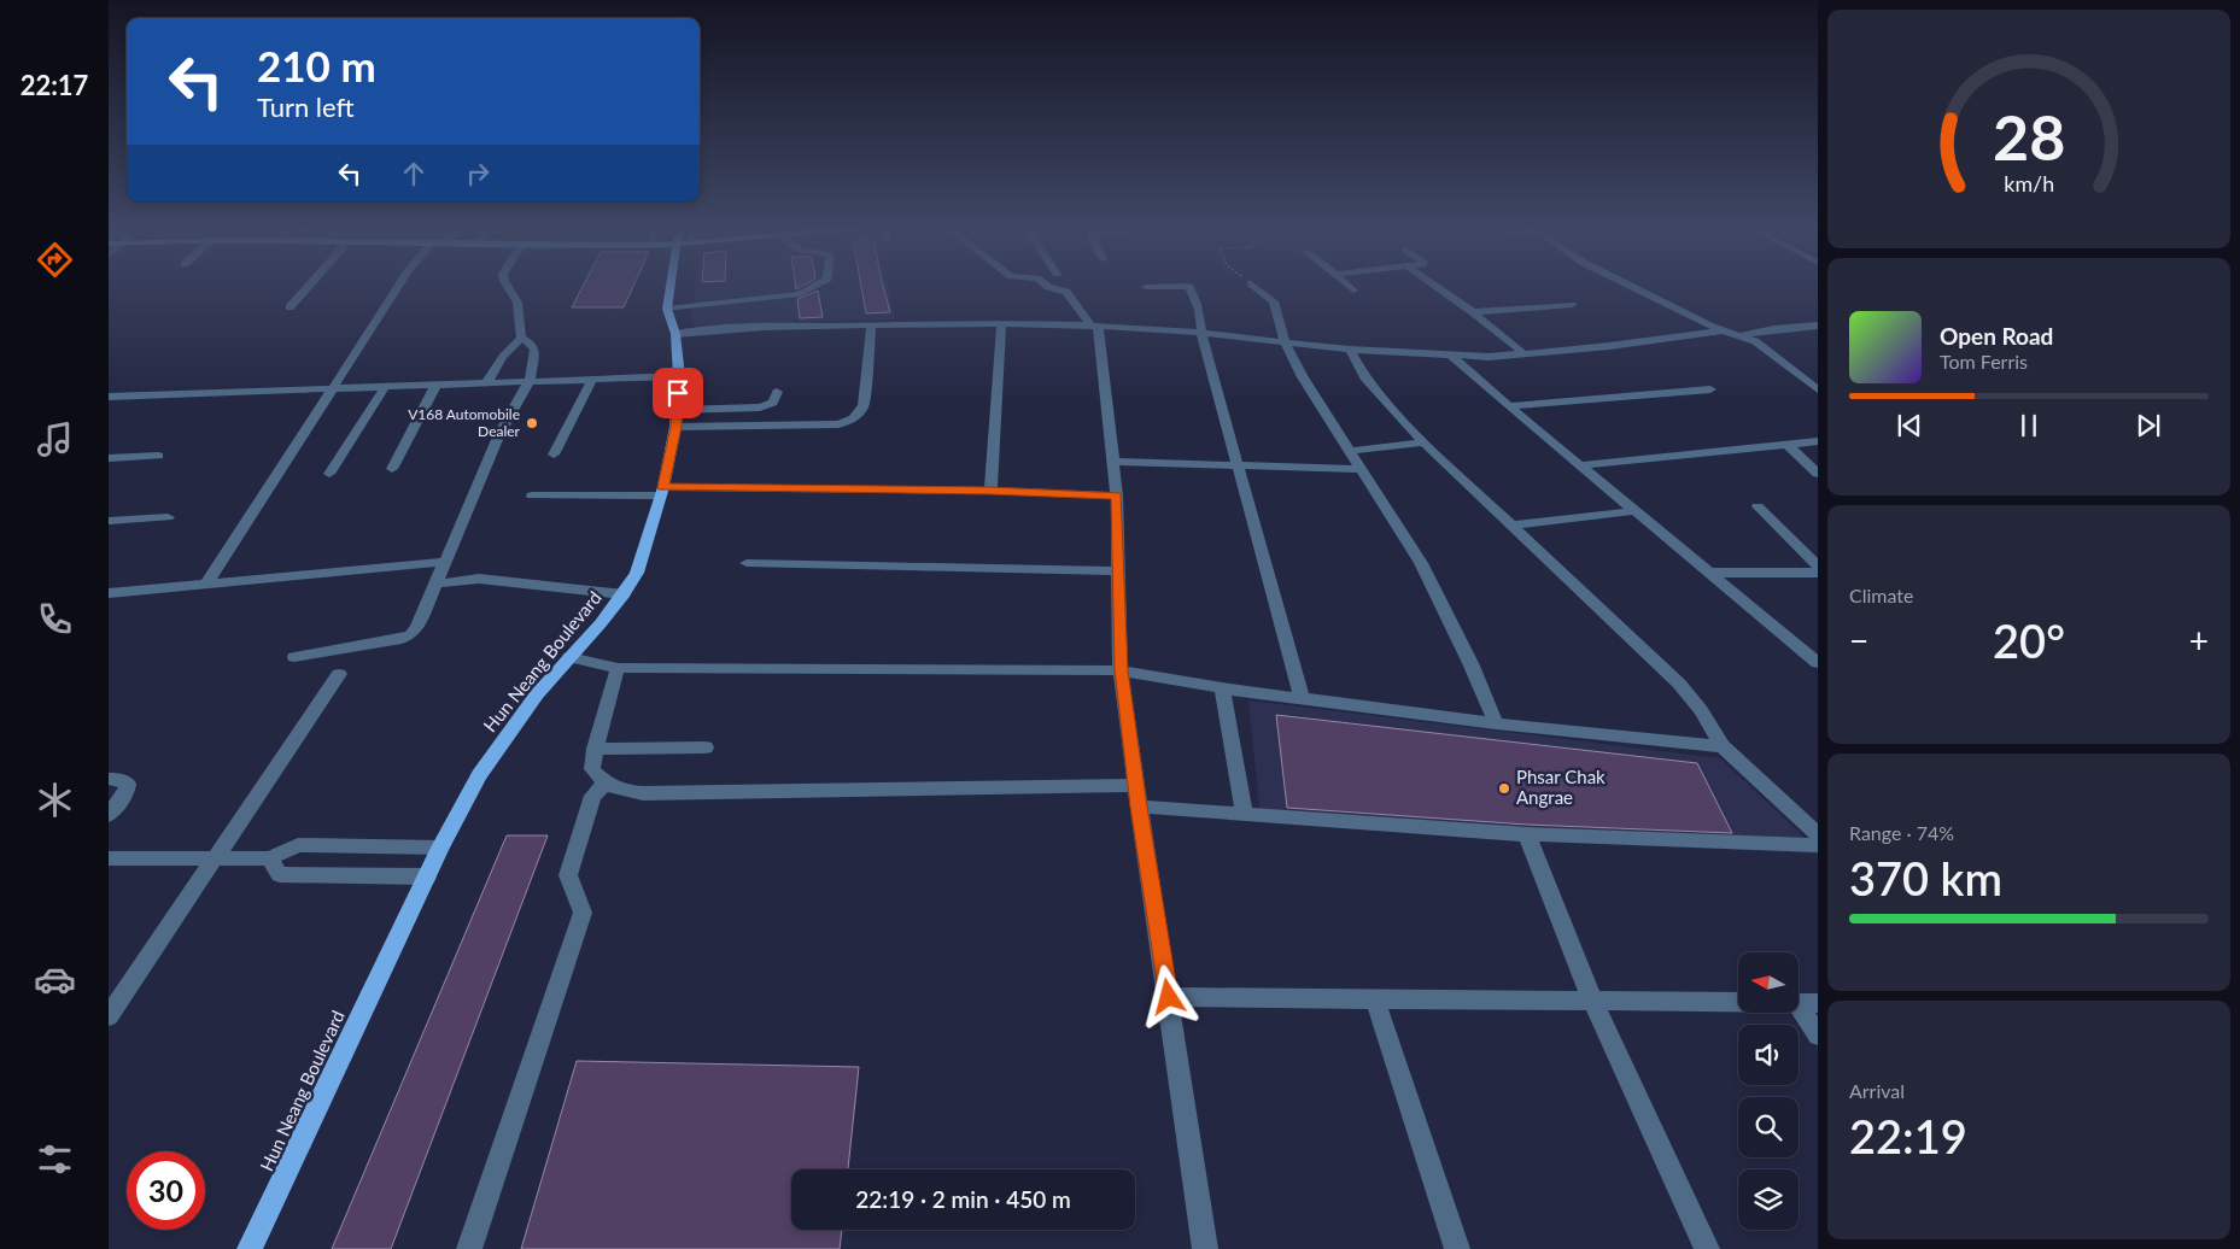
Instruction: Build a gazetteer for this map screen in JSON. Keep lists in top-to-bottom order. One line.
{"streets":{"main road":["Hun Neang Boulevard"]},"places":["V168 Automobile Dealer","Phsar Chak Angrae"],"north":"left","page":{"tabs":"22:17","turn":["210 m","Turn left"],"song":["Open Road","Tom Ferris"],"tile":["Climate",["Range · 74%","370 km"],["Arrival","22:19"]],"heat":["−","20°","+"],"limit":"30","trip":"22:19 · 2 min · 450 m","gauge":["28","km/h"]}}
